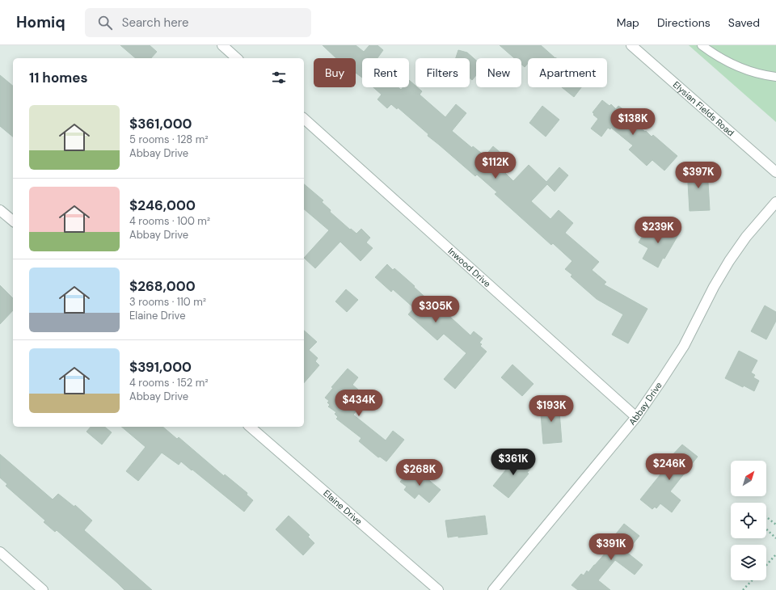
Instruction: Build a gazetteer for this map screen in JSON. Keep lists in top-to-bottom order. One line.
{"streets":{"street":["Elysian Fields Road","Inwood Drive","Abbay Drive","Elaine Drive"]},"crossings":[["Inwood Drive","Abbay Drive"]],"north":"top right","page":{"header":"Homiq","search":"Search here","nav":["Map","Directions","Saved"],"chip":["Buy","Rent","Filters","New","Apartment"],"heading":"11 homes","list":[{"name":"$361,000","note":"5 rooms · 128 m² · Abbay Drive"},{"name":"$246,000","note":"4 rooms · 100 m² · Abbay Drive"},{"name":"$268,000","note":"3 rooms · 110 m² · Elaine Drive"},{"name":"$391,000","note":"4 rooms · 152 m² · Abbay Drive"}],"price":["$138K","$112K","$397K","$239K","$305K","$434K","$193K","$361K","$246K","$268K","$391K"]}}
